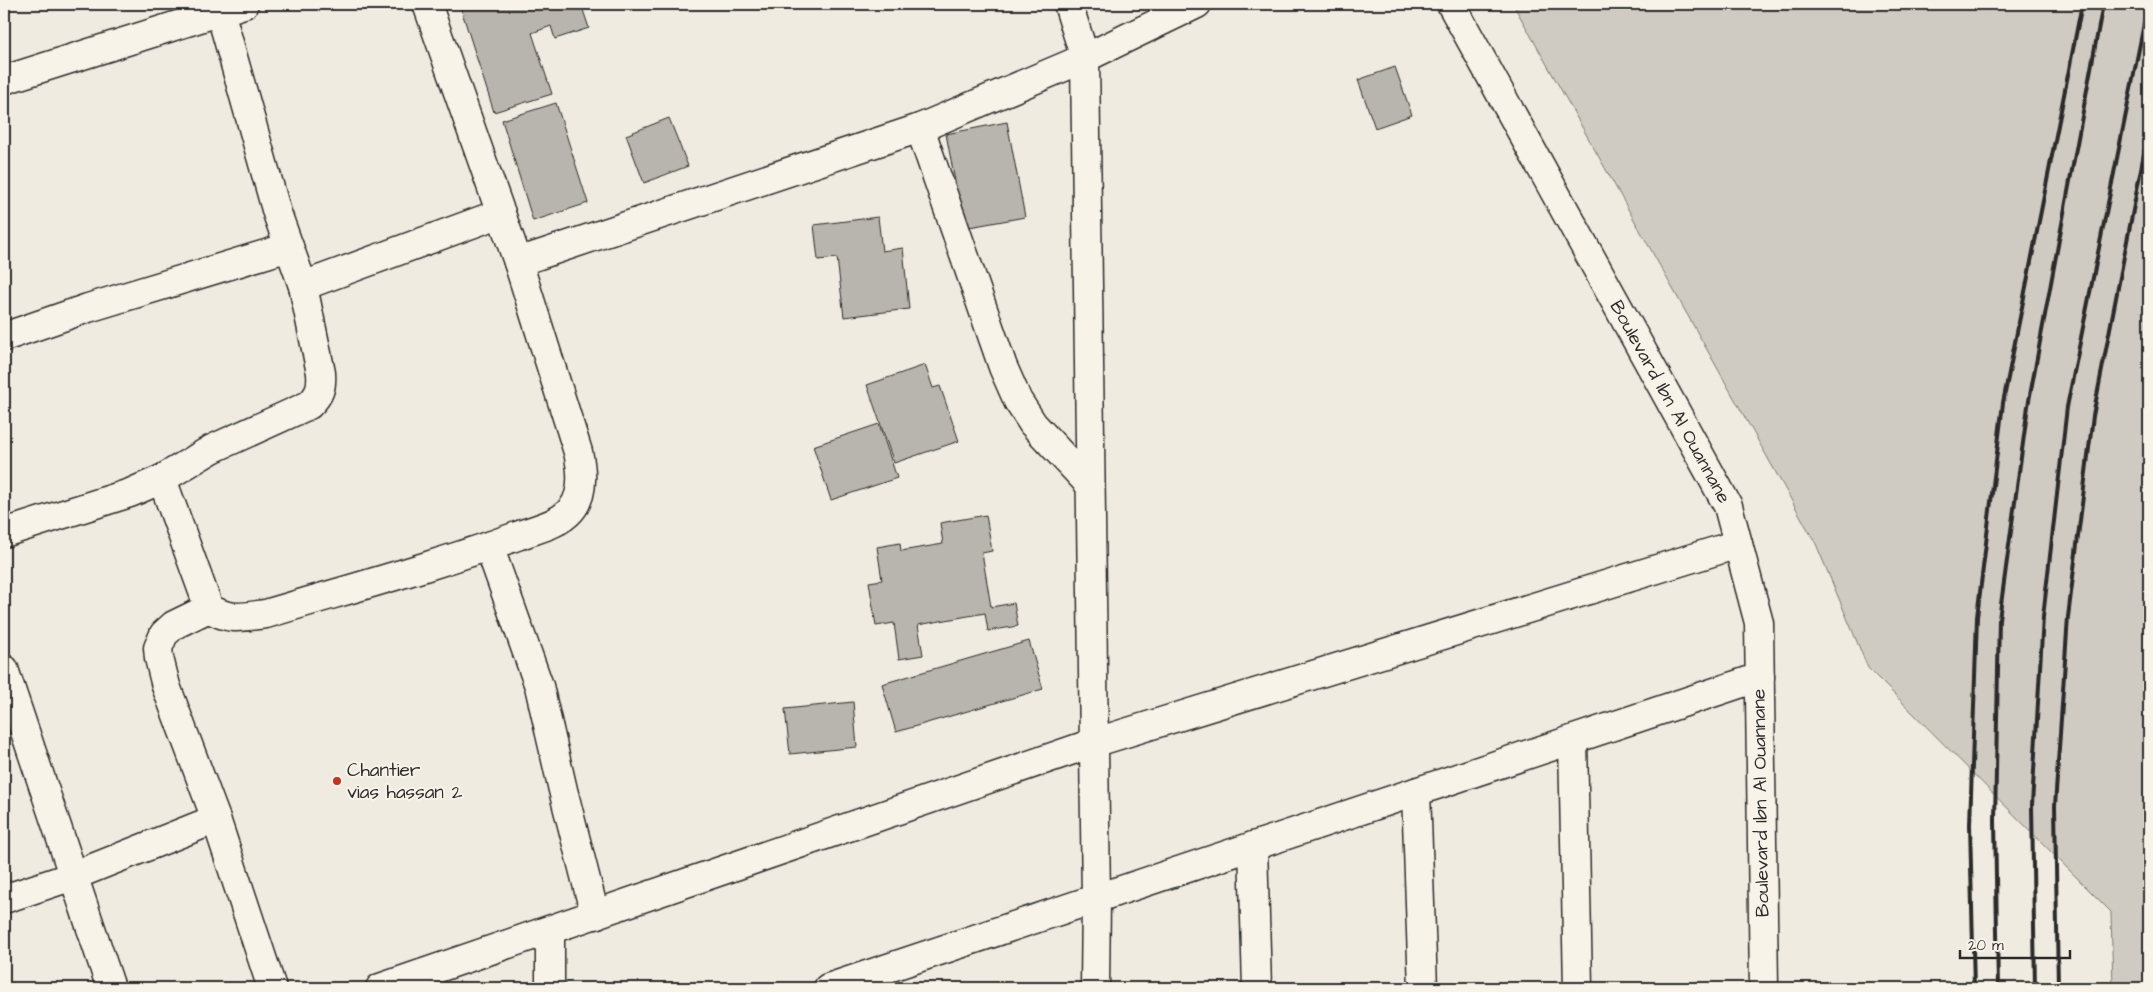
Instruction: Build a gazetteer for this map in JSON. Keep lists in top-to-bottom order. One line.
{"streets":{"street":["Boulevard Ibn Al Ouannane"]},"places":["Chantier vias hassan 2"],"scale_bar":"20 m"}
